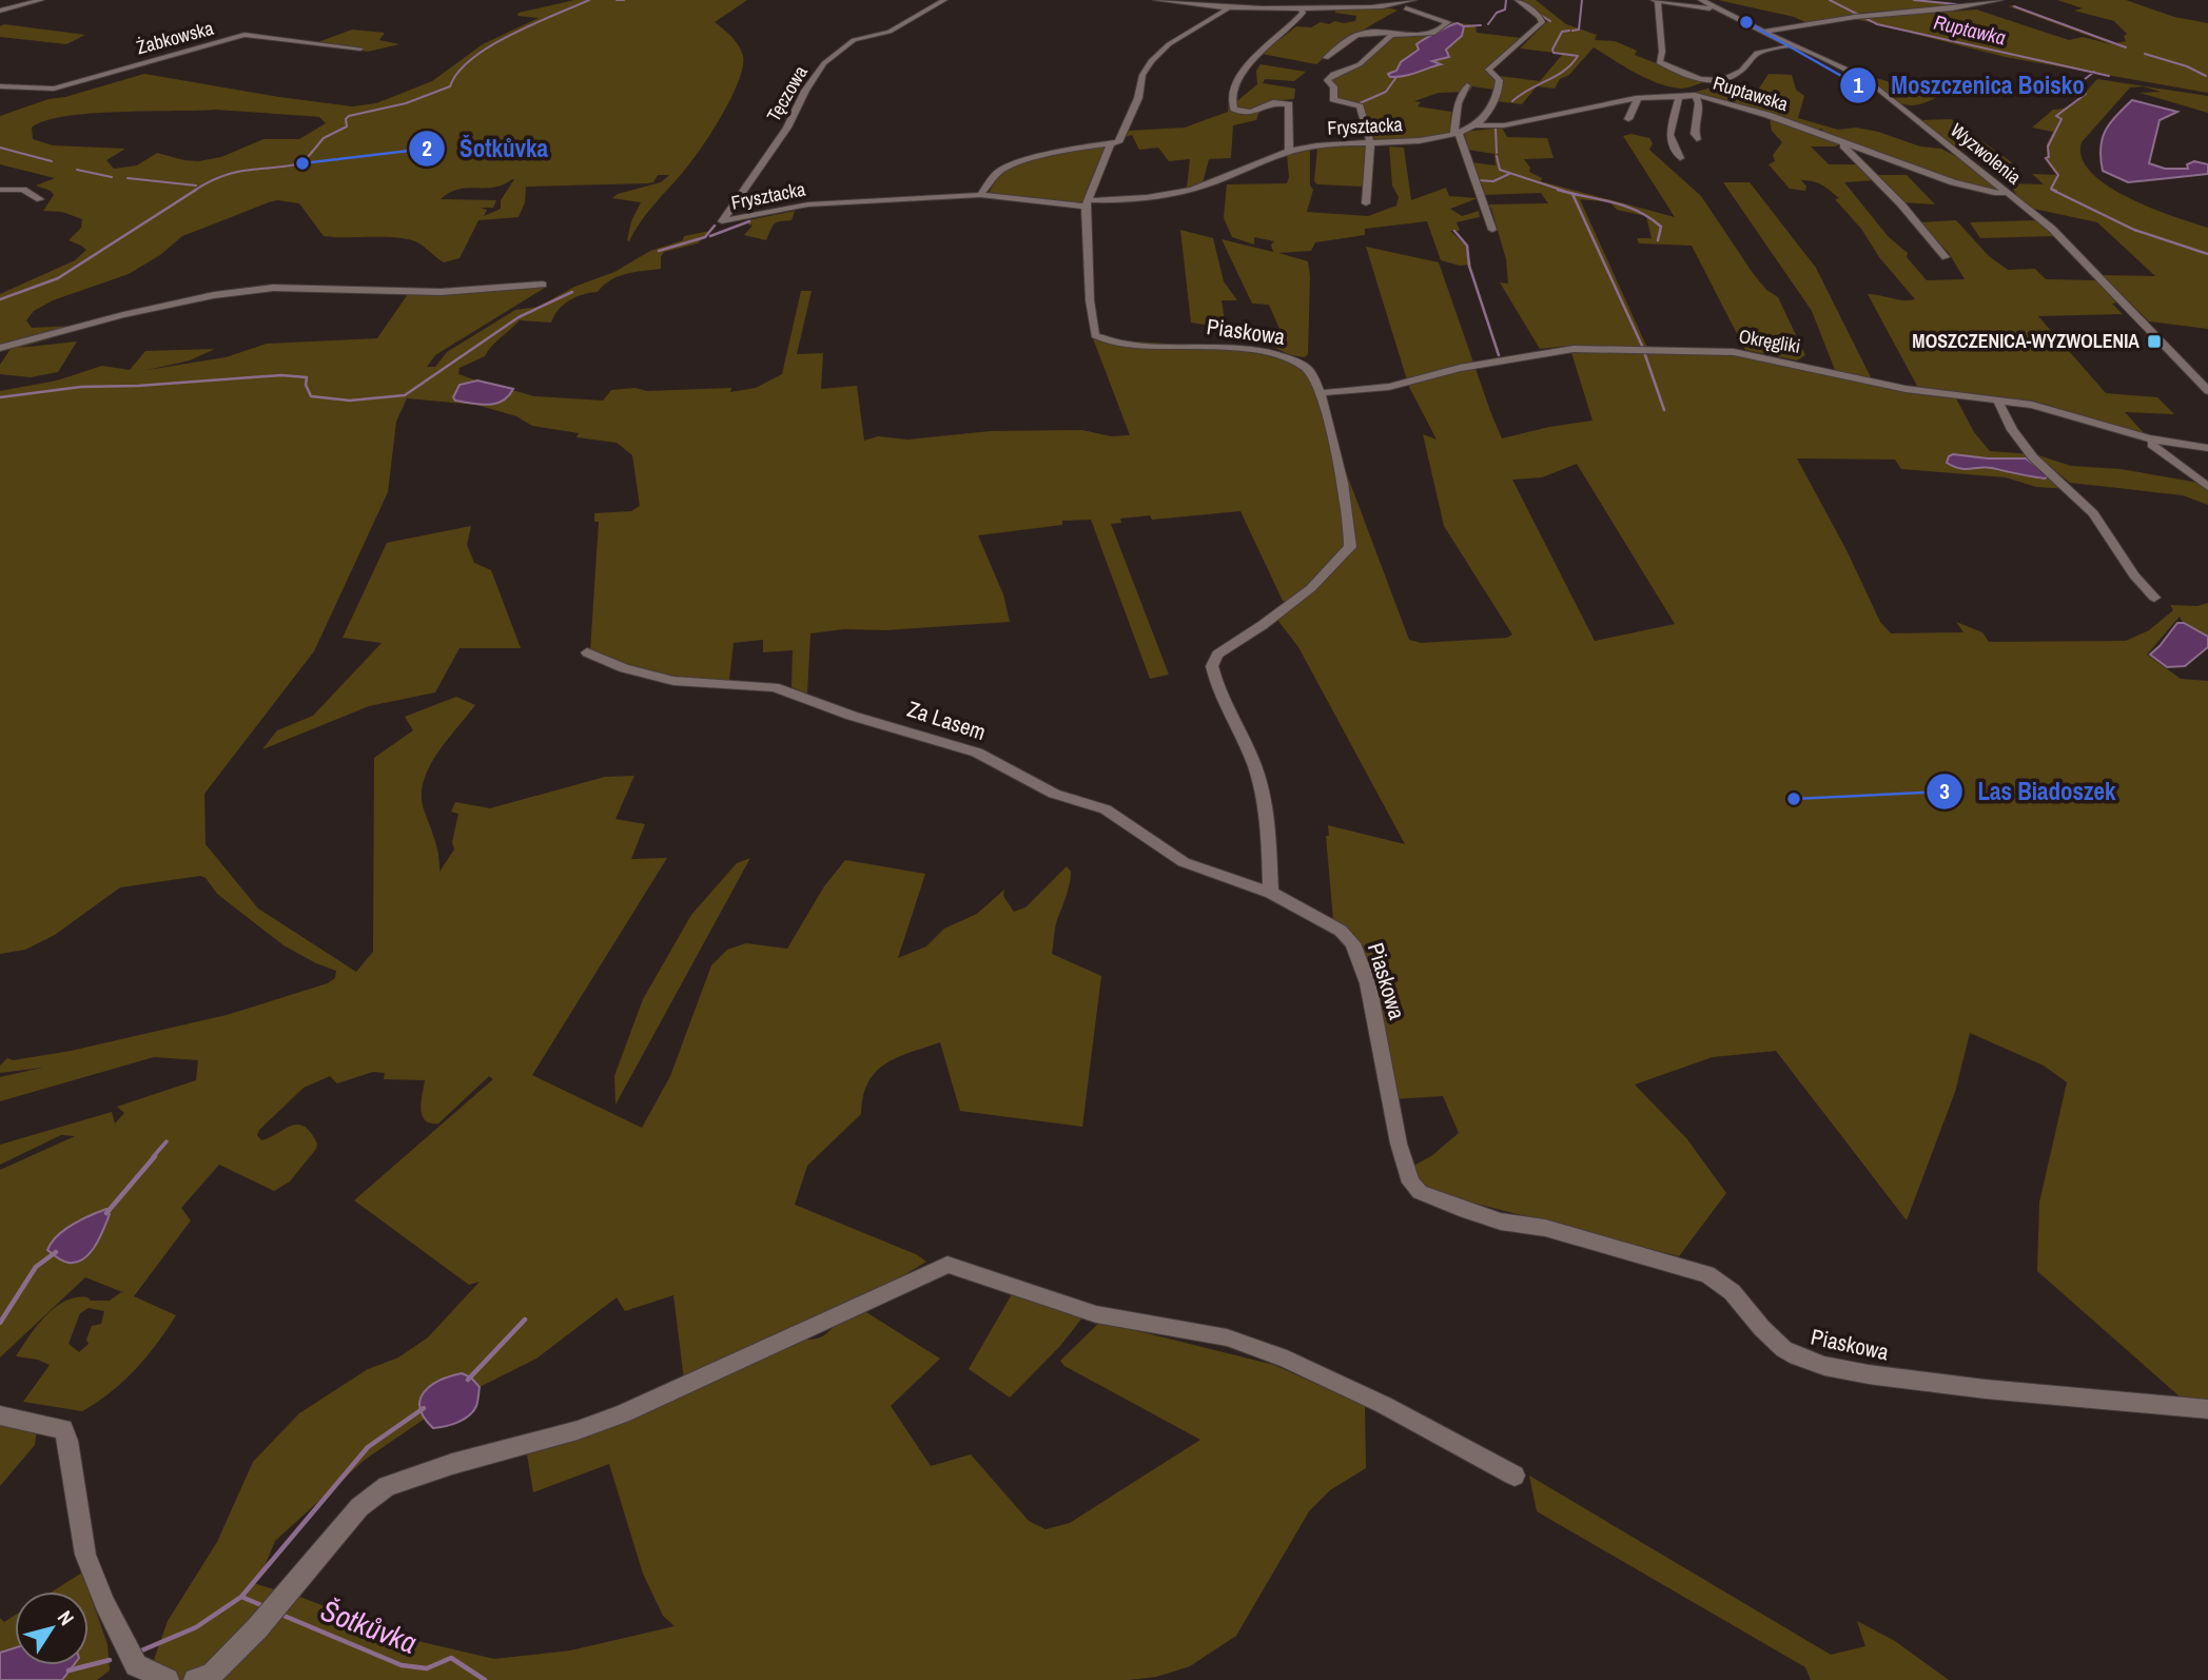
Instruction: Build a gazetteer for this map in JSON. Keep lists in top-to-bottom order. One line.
{"streets":{"street":["Żabkowska","Tęczowa","Ruptawska","Frysztacka","Wyzwolenia","Piaskowa","Okręgliki","Za Lasem"]},"crossings":[["Tęczowa","Frysztacka"],["Ruptawska","Frysztacka"],["Ruptawska","Wyzwolenia"],["Frysztacka","Piaskowa"],["Piaskowa","Okręgliki"],["Piaskowa","Za Lasem"]],"water":["Ruptawka","Šotkůvka"],"places":{"other":["Moszczenica Boisko","Šotkůvka","Las Biadoszek"],"transit":["MOSZCZENICA-WYZWOLENIA"]},"north":"top right"}
